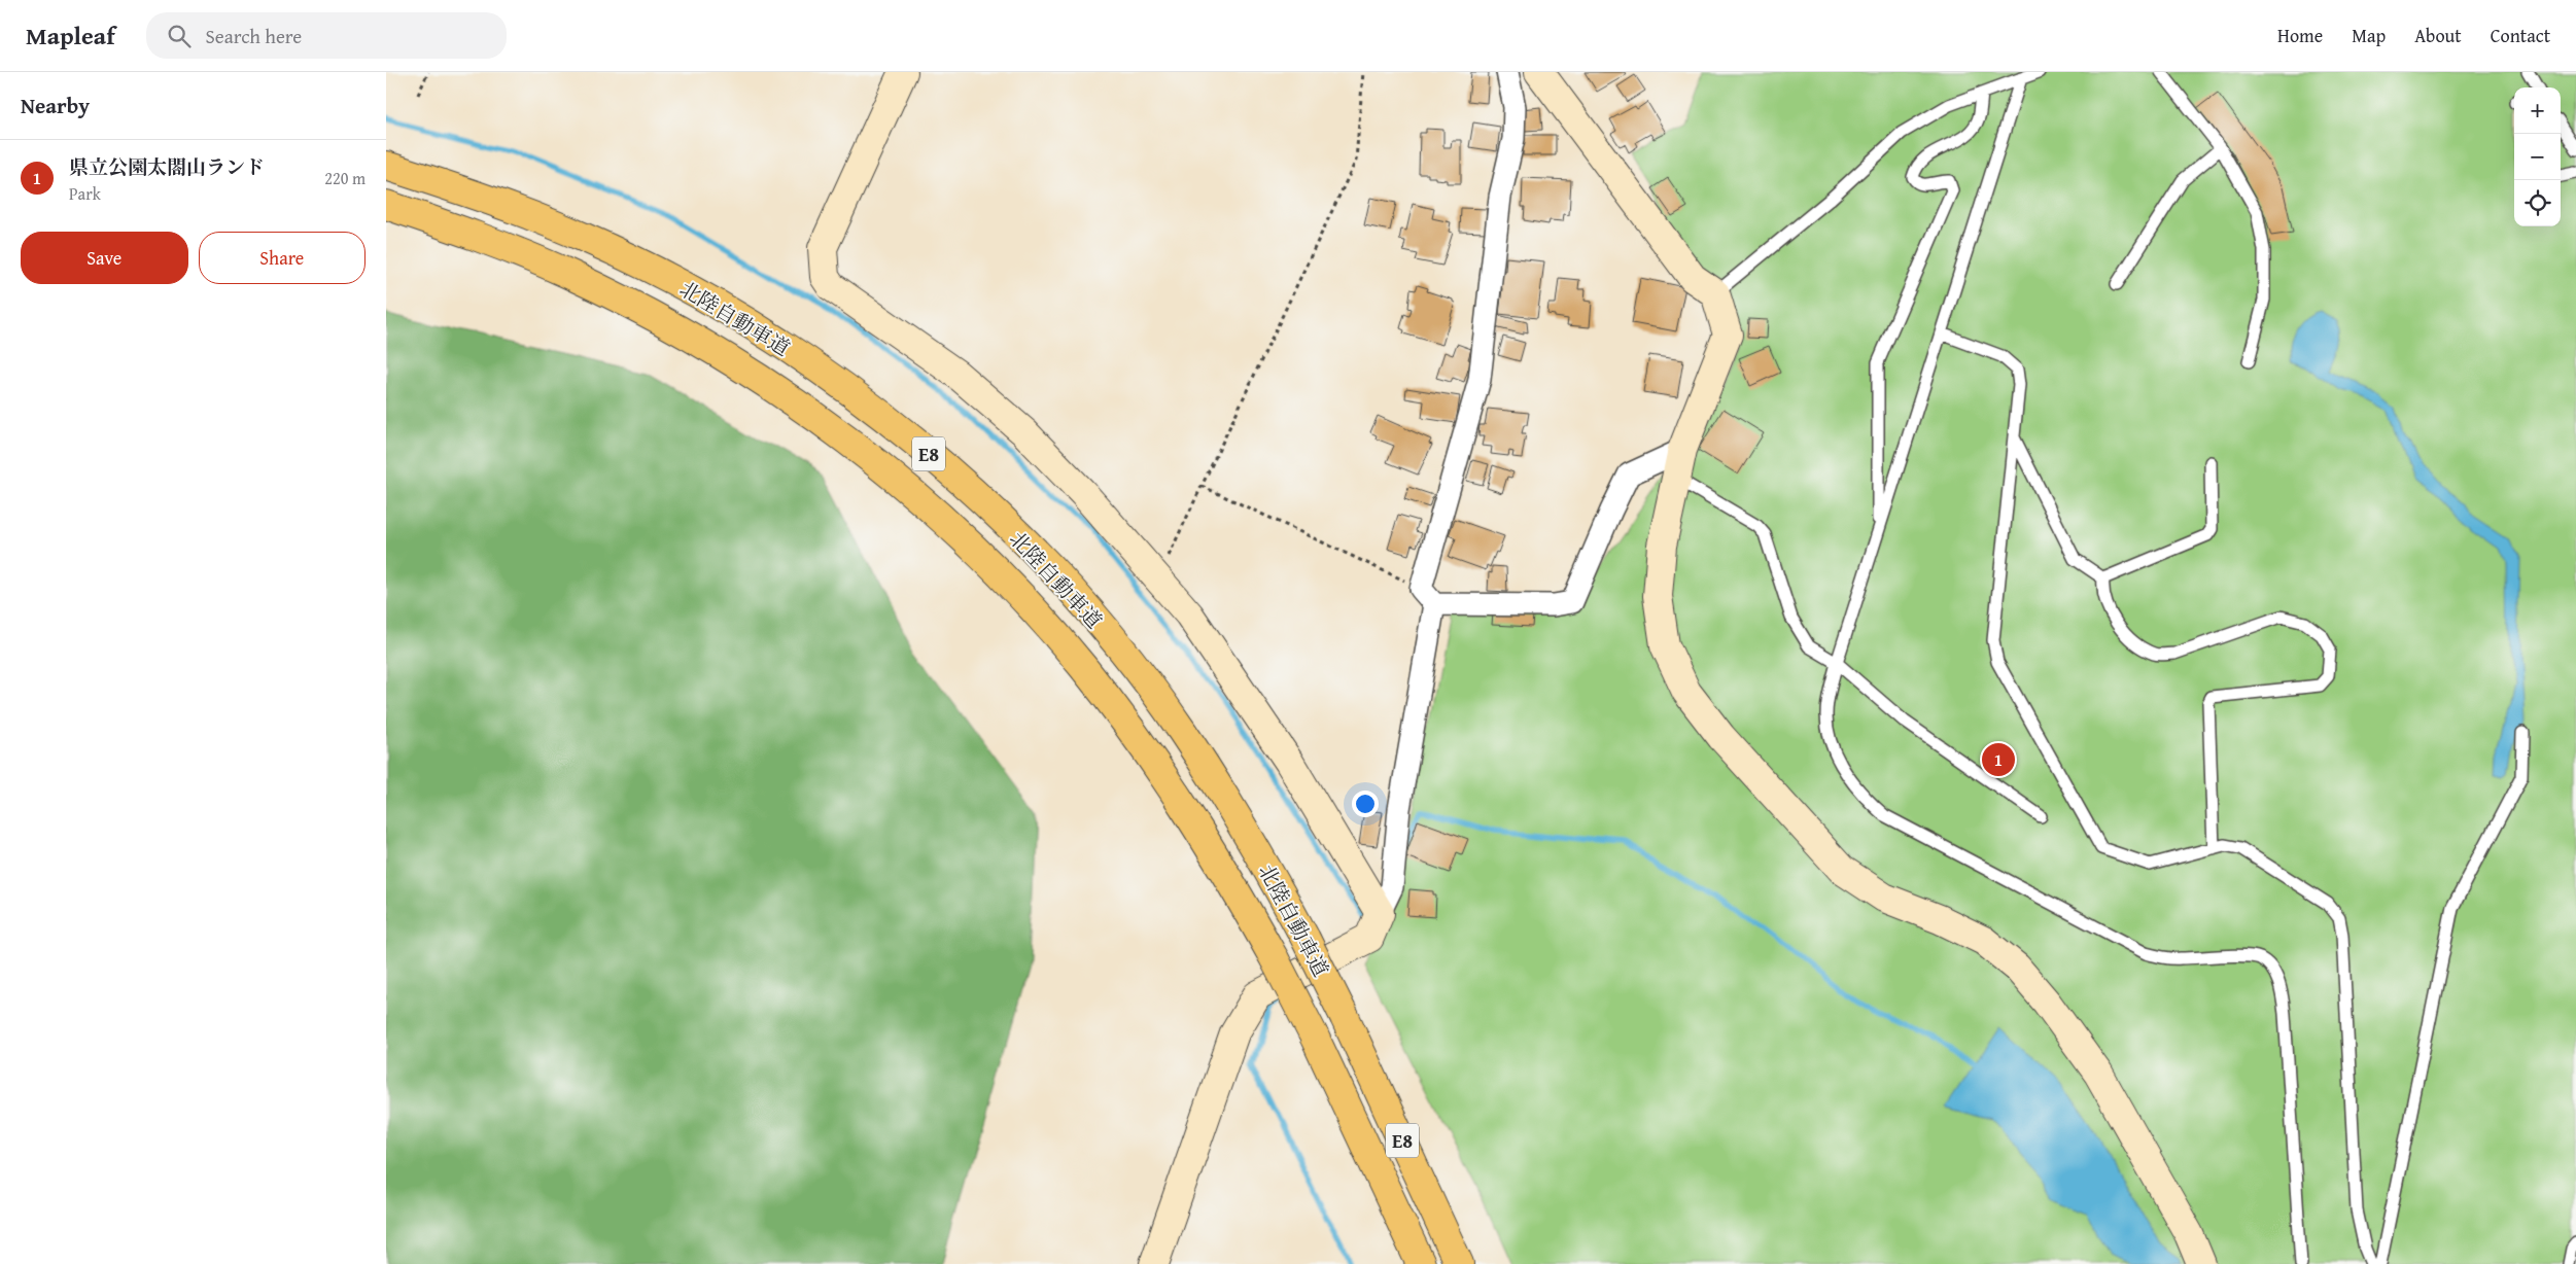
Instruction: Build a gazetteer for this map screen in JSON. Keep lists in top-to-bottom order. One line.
{"streets":{"highway":["北陸自動車道","E8"]},"page":{"header":"Mapleaf","search":"Search here","nav":["Home","Map","About","Contact"],"heading":"Nearby","map_buttons":["+","−"],"list":[{"mark":"1","name":"県立公園太閤山ランド","note":"Park","value":"220 m"}],"buttons":["Save","Share"],"pins":"1"}}
